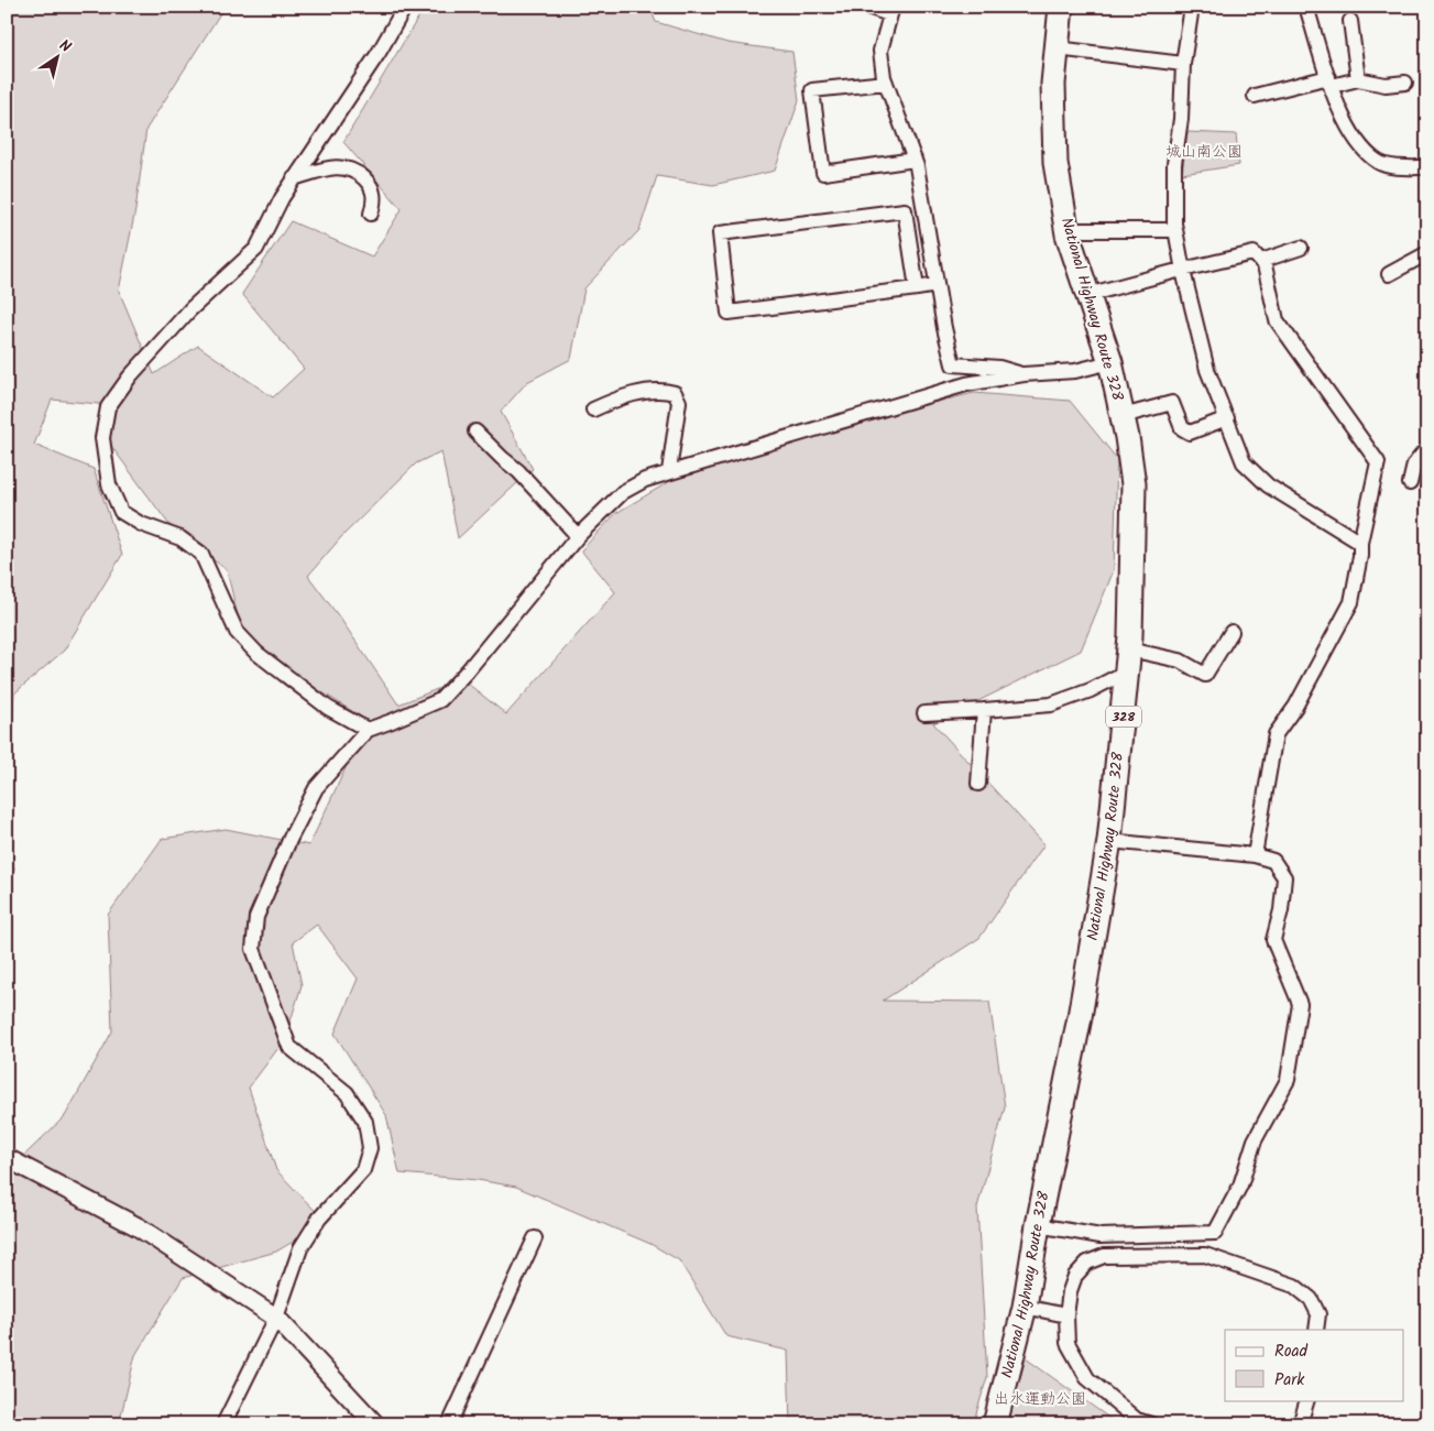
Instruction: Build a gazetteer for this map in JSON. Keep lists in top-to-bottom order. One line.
{"streets":{"highway":["National Highway Route 328","328"]},"parks":["城山南公園","出水運動公園"],"legend":["Road","Park"],"north":"top right"}
